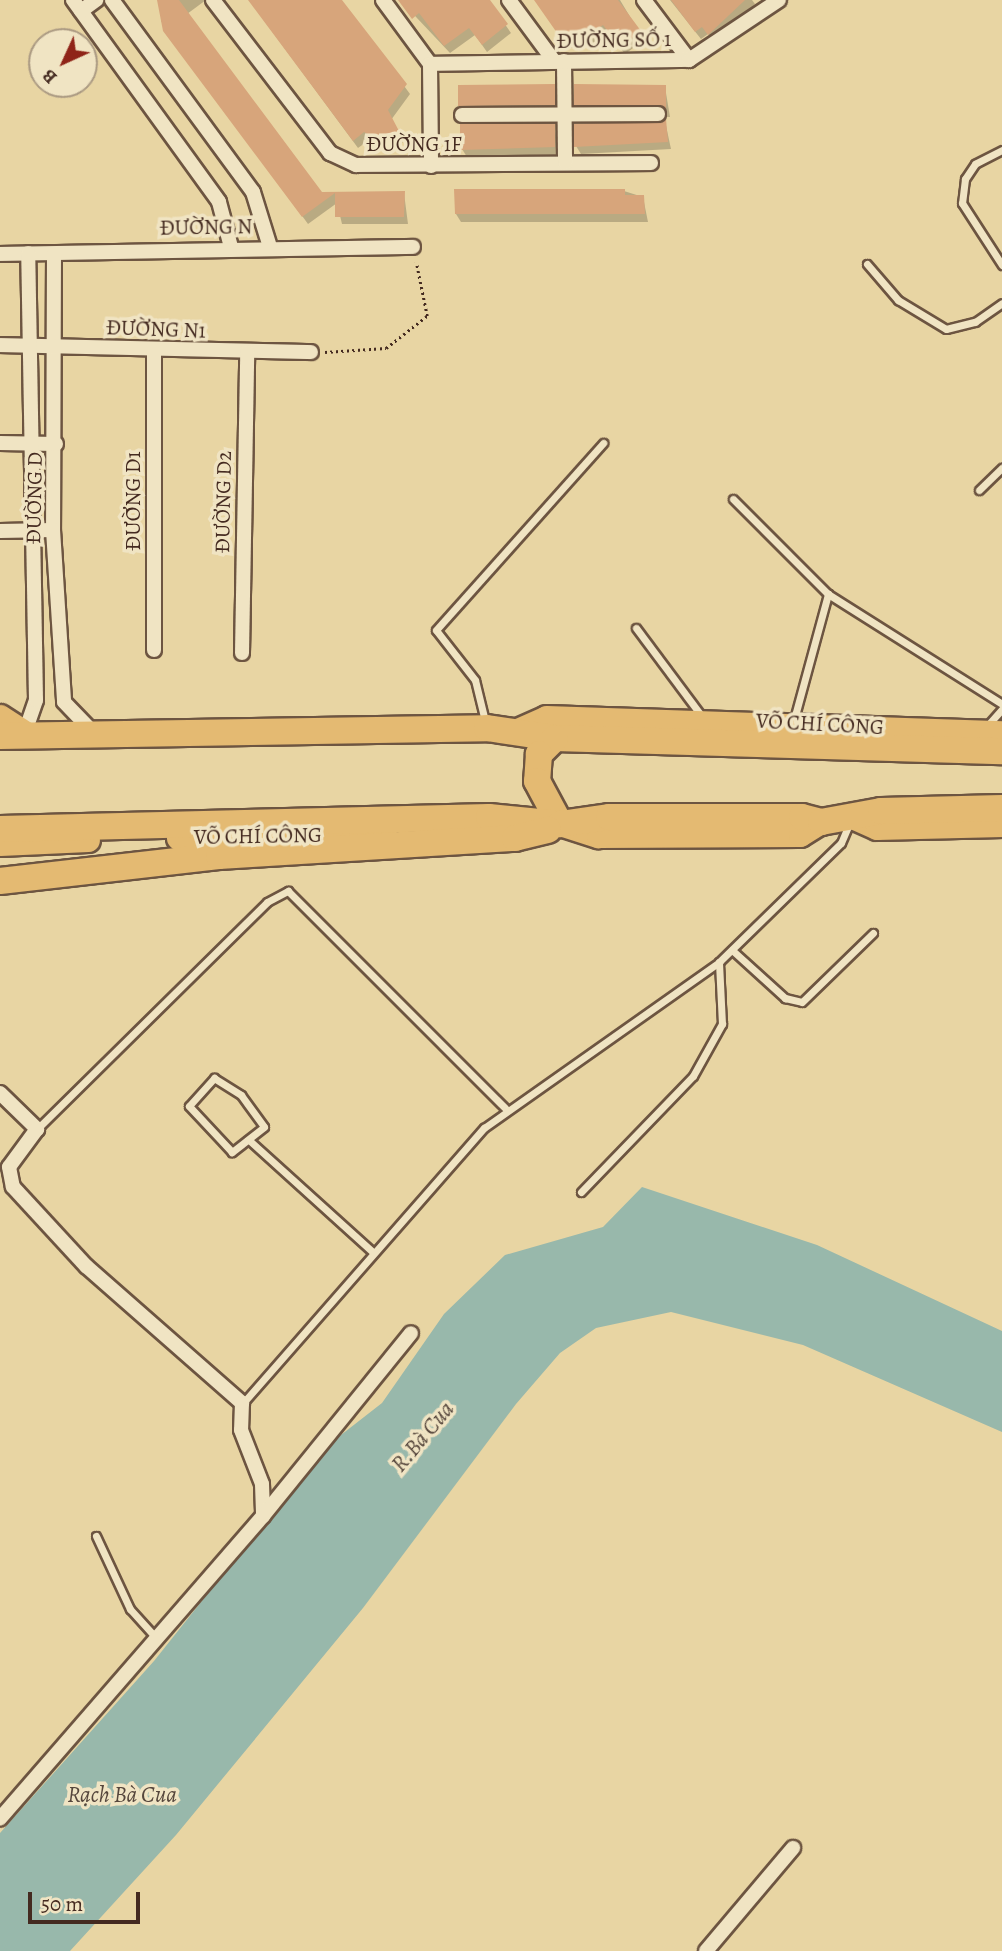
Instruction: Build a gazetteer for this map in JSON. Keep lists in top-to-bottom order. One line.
{"streets":{"highway":["VÕ CHÍ CÔNG"],"street":["ĐƯỜNG SỐ 1","ĐƯỜNG 1F","ĐƯỜNG N","ĐƯỜNG N1","ĐƯỜNG D","ĐƯỜNG D1","ĐƯỜNG D2"]},"crossings":[["ĐƯỜNG N","ĐƯỜNG D"],["ĐƯỜNG N1","ĐƯỜNG D"],["ĐƯỜNG N1","ĐƯỜNG D1"],["ĐƯỜNG N1","ĐƯỜNG D2"],["ĐƯỜNG D","VÕ CHÍ CÔNG"]],"water":["R.Bà Cua","Rạch Bà Cua"],"scale_bar":"50 m","north":"bottom left"}
